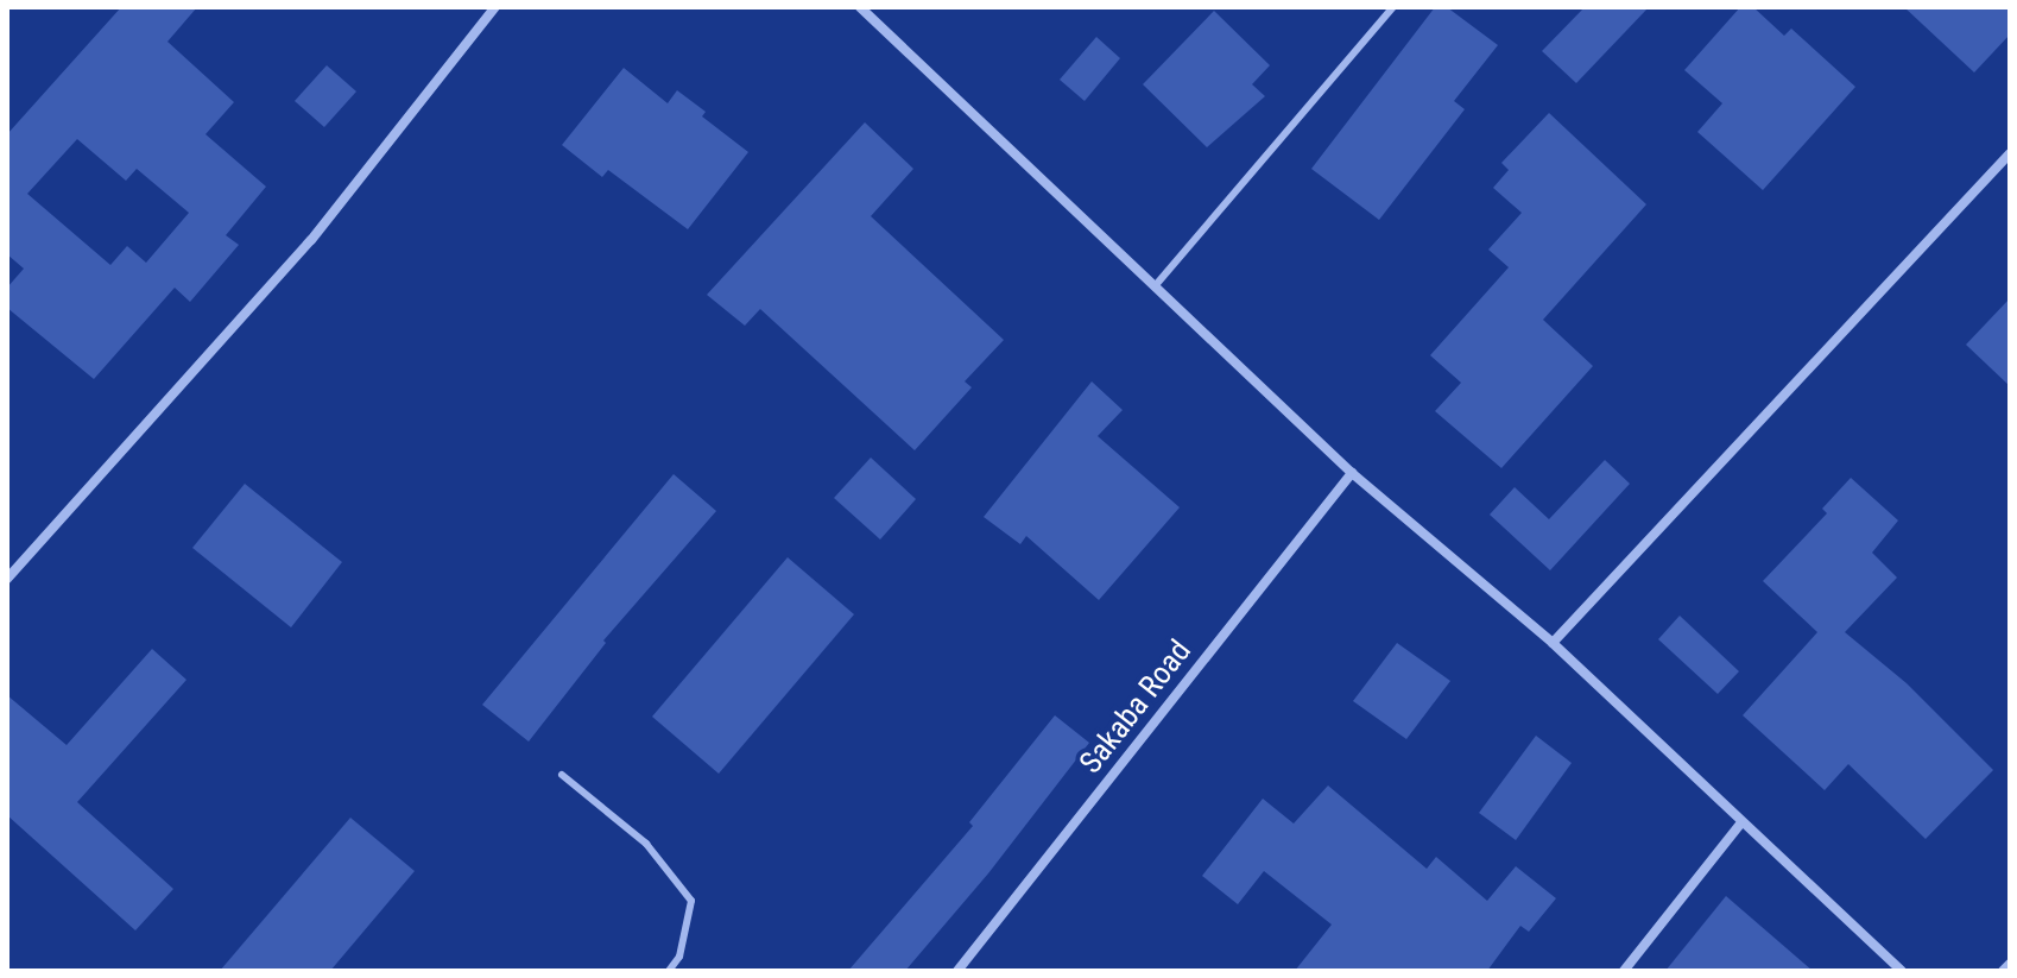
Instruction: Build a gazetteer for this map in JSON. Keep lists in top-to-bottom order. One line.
{"streets":{"street":["Sakaba Road"]}}
